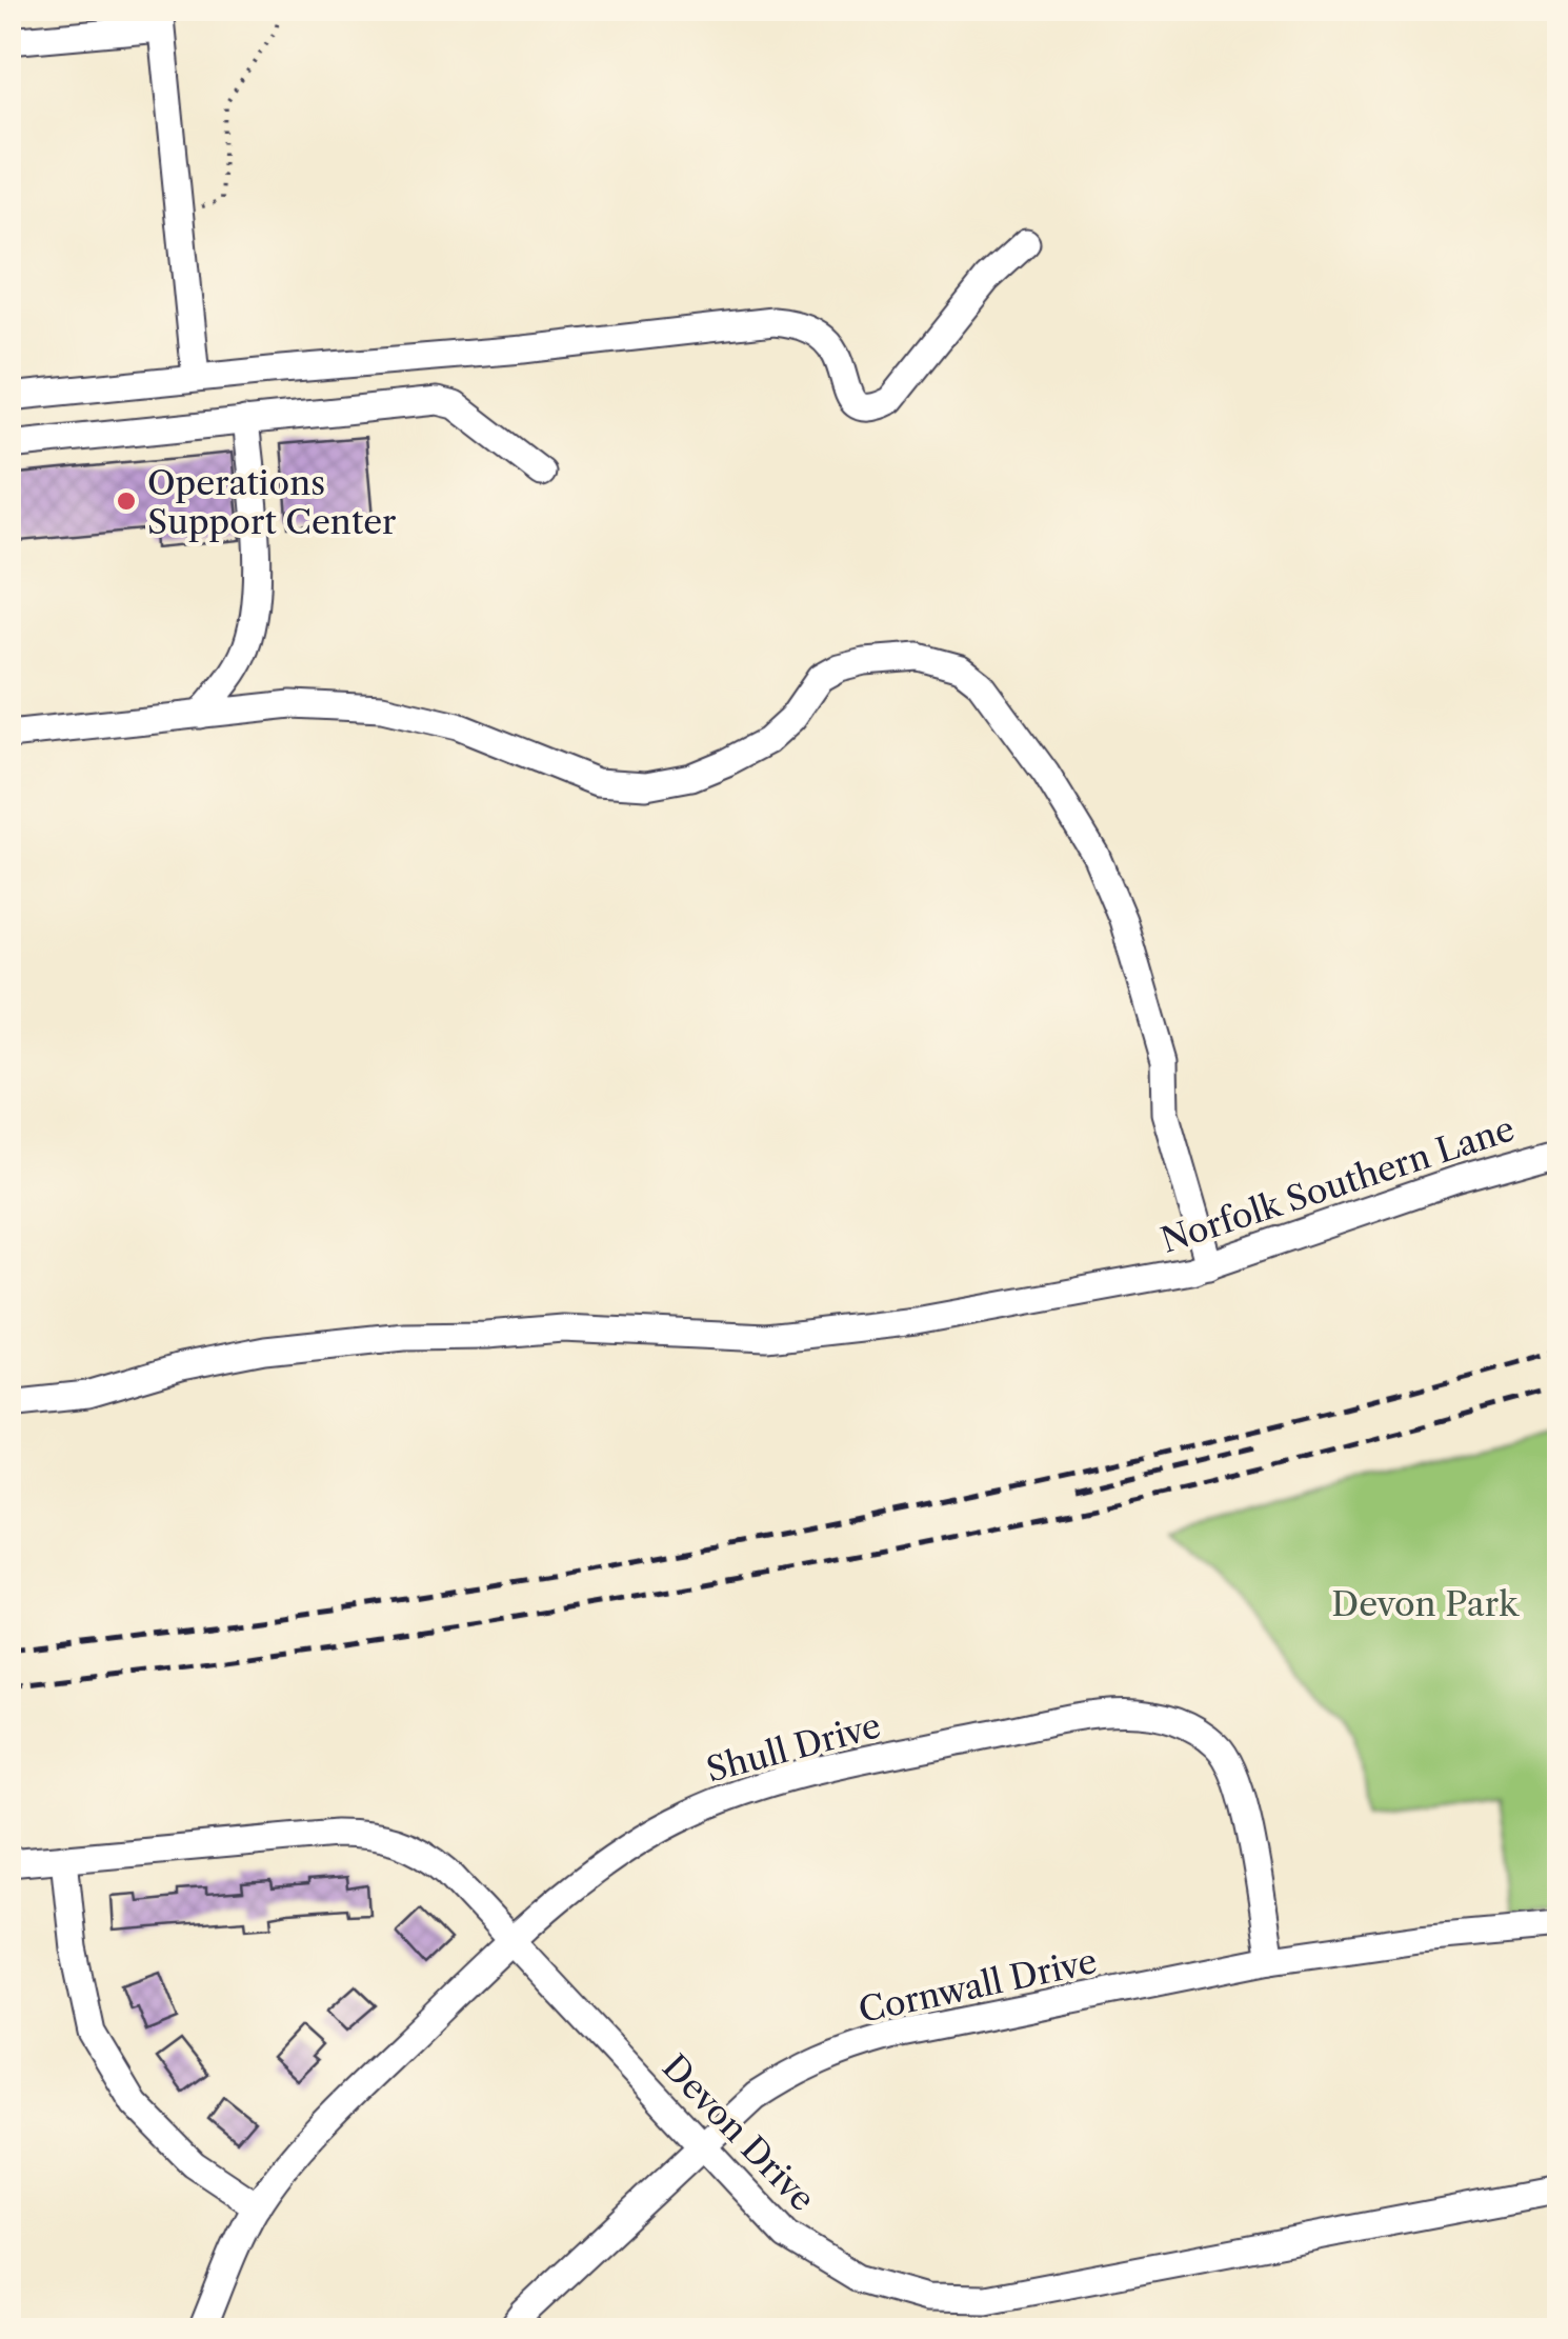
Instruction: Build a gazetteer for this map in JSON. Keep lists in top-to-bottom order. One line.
{"streets":{"street":["Norfolk Southern Lane","Shull Drive","Cornwall Drive","Devon Drive"]},"crossings":[["Shull Drive","Cornwall Drive"],["Shull Drive","Devon Drive"],["Cornwall Drive","Devon Drive"]],"parks":["Devon Park"],"places":["Operations Support Center"]}
